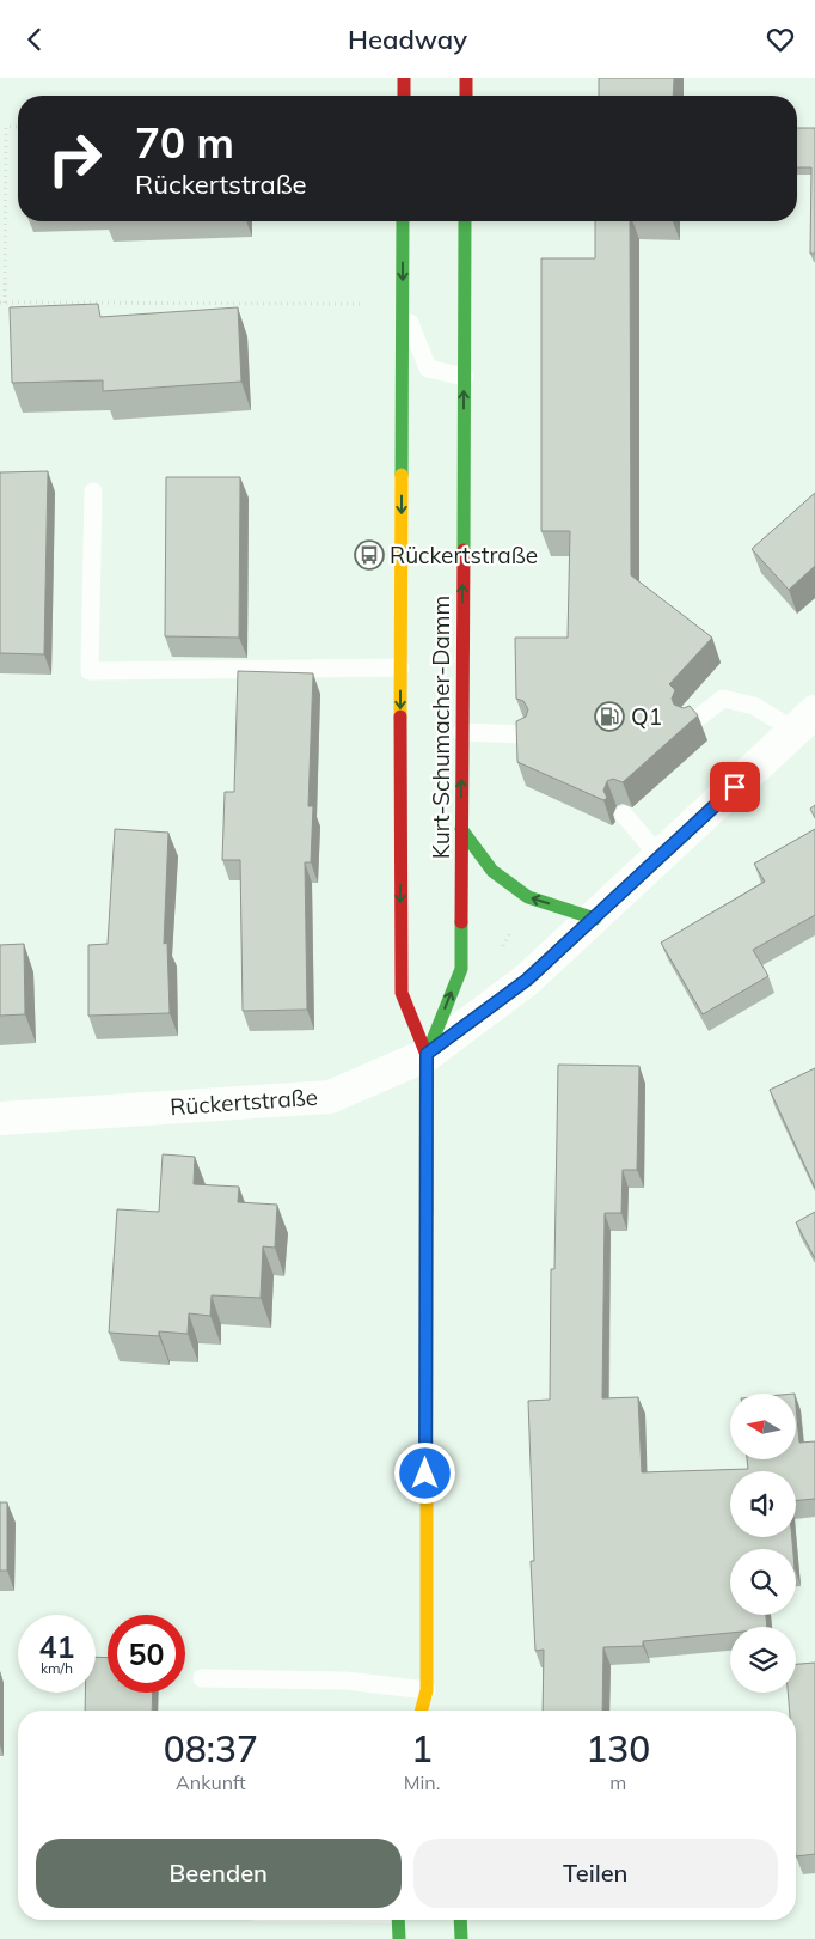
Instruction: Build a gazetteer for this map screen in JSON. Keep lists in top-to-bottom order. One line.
{"streets":{"main road":["Kurt-Schumacher-Damm"],"street":["Rückertstraße"]},"crossings":[["Kurt-Schumacher-Damm","Rückertstraße"]],"places":{"bus stop":["Rückertstraße"],"fuel station":["Q1"]},"north":"left","page":{"header":"Headway","turn":["70 m","Rückertstraße"],"speed":"41 km/h","limit":"50","eta":["08:37","Ankunft","1","Min.","130","m"],"buttons":["Beenden","Teilen"]}}
